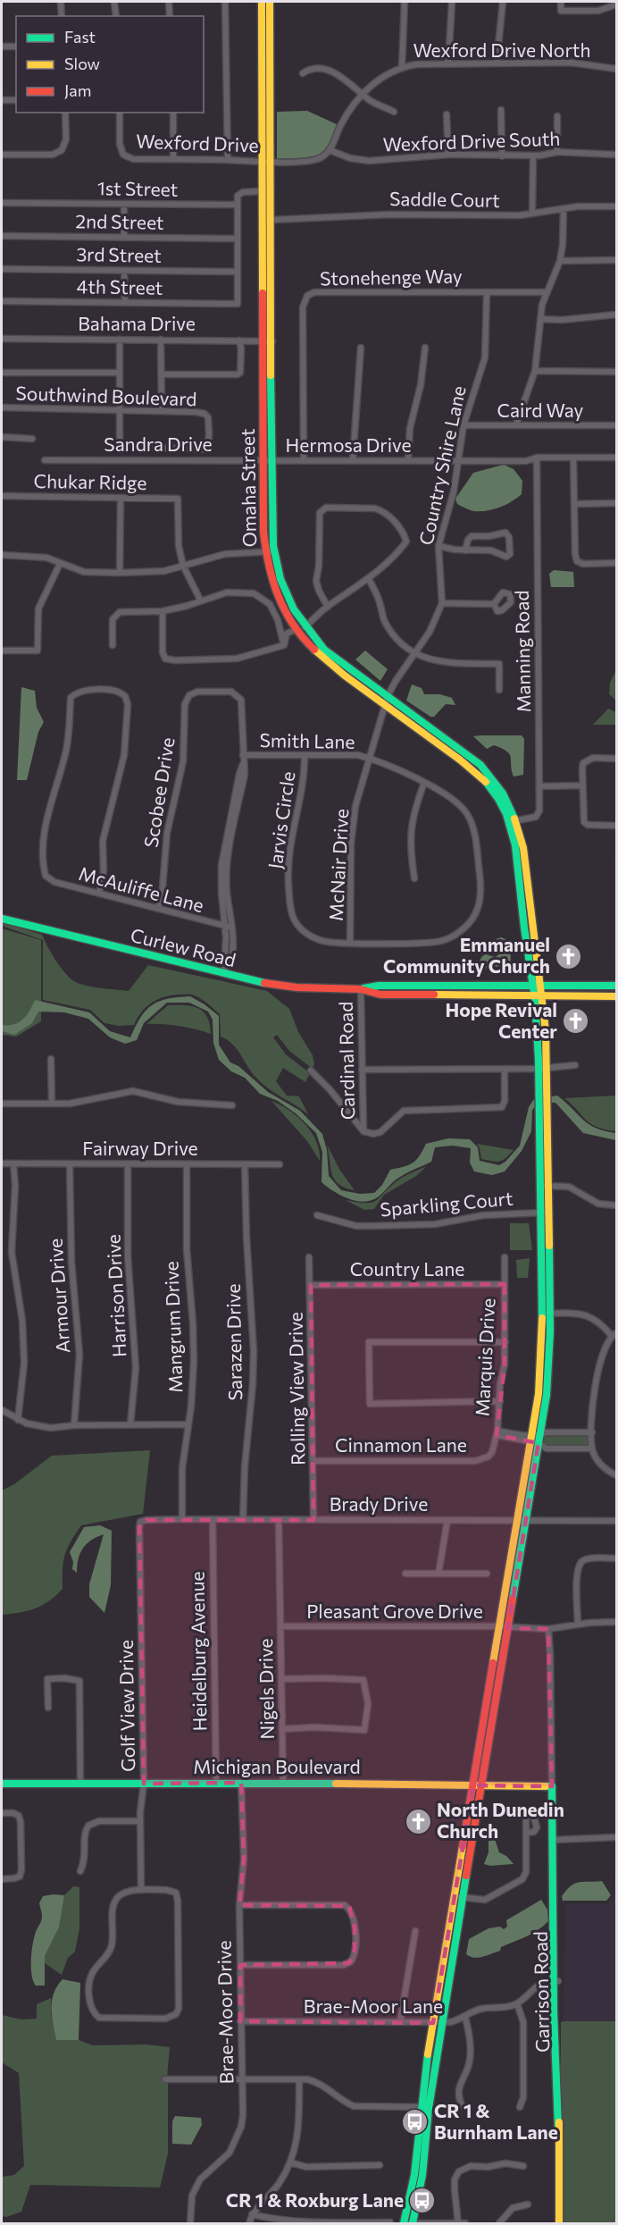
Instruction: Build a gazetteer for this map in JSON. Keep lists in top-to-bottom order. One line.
{"streets":{"main road":["Omaha Street","Curlew Road","Michigan Boulevard","Garrison Road"],"street":["Wexford Drive North","Wexford Drive South","Wexford Drive","1st Street","Saddle Court","2nd Street","3rd Street","Stonehenge Way","4th Street","Bahama Drive","Southwind Boulevard","Caird Way","Sandra Drive","Hermosa Drive","Country Shire Lane","Chukar Ridge","Manning Road","Smith Lane","Scobee Drive","Jarvis Circle","McNair Drive","McAuliffe Lane","Cardinal Road","Fairway Drive","Sparkling Court","Country Lane","Armour Drive","Harrison Drive","Mangrum Drive","Sarazen Drive","Marquis Drive","Rolling View Drive","Cinnamon Lane","Brady Drive","Pleasant Grove Drive","Heidelburg Avenue","Nigels Drive","Golf View Drive","Brae-Moor Lane","Brae-Moor Drive"]},"crossings":[["Wexford Drive North","Wexford Drive South"],["Wexford Drive","Omaha Street"],["Saddle Court","Omaha Street"],["3rd Street","4th Street"],["Stonehenge Way","Hermosa Drive"],["Stonehenge Way","Country Shire Lane"],["Bahama Drive","Omaha Street"],["Caird Way","Country Shire Lane"],["Sandra Drive","Hermosa Drive"],["Sandra Drive","Omaha Street"],["Hermosa Drive","Country Shire Lane"],["Hermosa Drive","Omaha Street"],["Hermosa Drive","Manning Road"],["Country Shire Lane","Omaha Street"],["Country Shire Lane","Smith Lane"],["Omaha Street","Manning Road"],["Omaha Street","Smith Lane"],["Omaha Street","Curlew Road"],["Smith Lane","Scobee Drive"],["Smith Lane","Jarvis Circle"],["Smith Lane","McNair Drive"],["Scobee Drive","McAuliffe Lane"],["Jarvis Circle","McNair Drive"],["Curlew Road","Cardinal Road"],["Fairway Drive","Armour Drive"],["Fairway Drive","Harrison Drive"],["Fairway Drive","Mangrum Drive"],["Fairway Drive","Sarazen Drive"],["Country Lane","Marquis Drive"],["Country Lane","Rolling View Drive"],["Mangrum Drive","Brady Drive"],["Sarazen Drive","Brady Drive"],["Marquis Drive","Cinnamon Lane"],["Rolling View Drive","Cinnamon Lane"],["Rolling View Drive","Brady Drive"],["Brady Drive","Heidelburg Avenue"],["Brady Drive","Nigels Drive"],["Brady Drive","Golf View Drive"],["Pleasant Grove Drive","Nigels Drive"],["Pleasant Grove Drive","Garrison Road"],["Heidelburg Avenue","Michigan Boulevard"],["Nigels Drive","Michigan Boulevard"],["Golf View Drive","Michigan Boulevard"],["Michigan Boulevard","Garrison Road"],["Michigan Boulevard","Brae-Moor Drive"],["Brae-Moor Lane","Brae-Moor Drive"]],"places":{"church":["Emmanuel Community Church","Hope Revival Center","North Dunedin Church"],"bus stop":["CR 1 & Burnham Lane","CR 1 & Roxburg Lane"]},"legend":["Fast","Slow","Jam"]}
